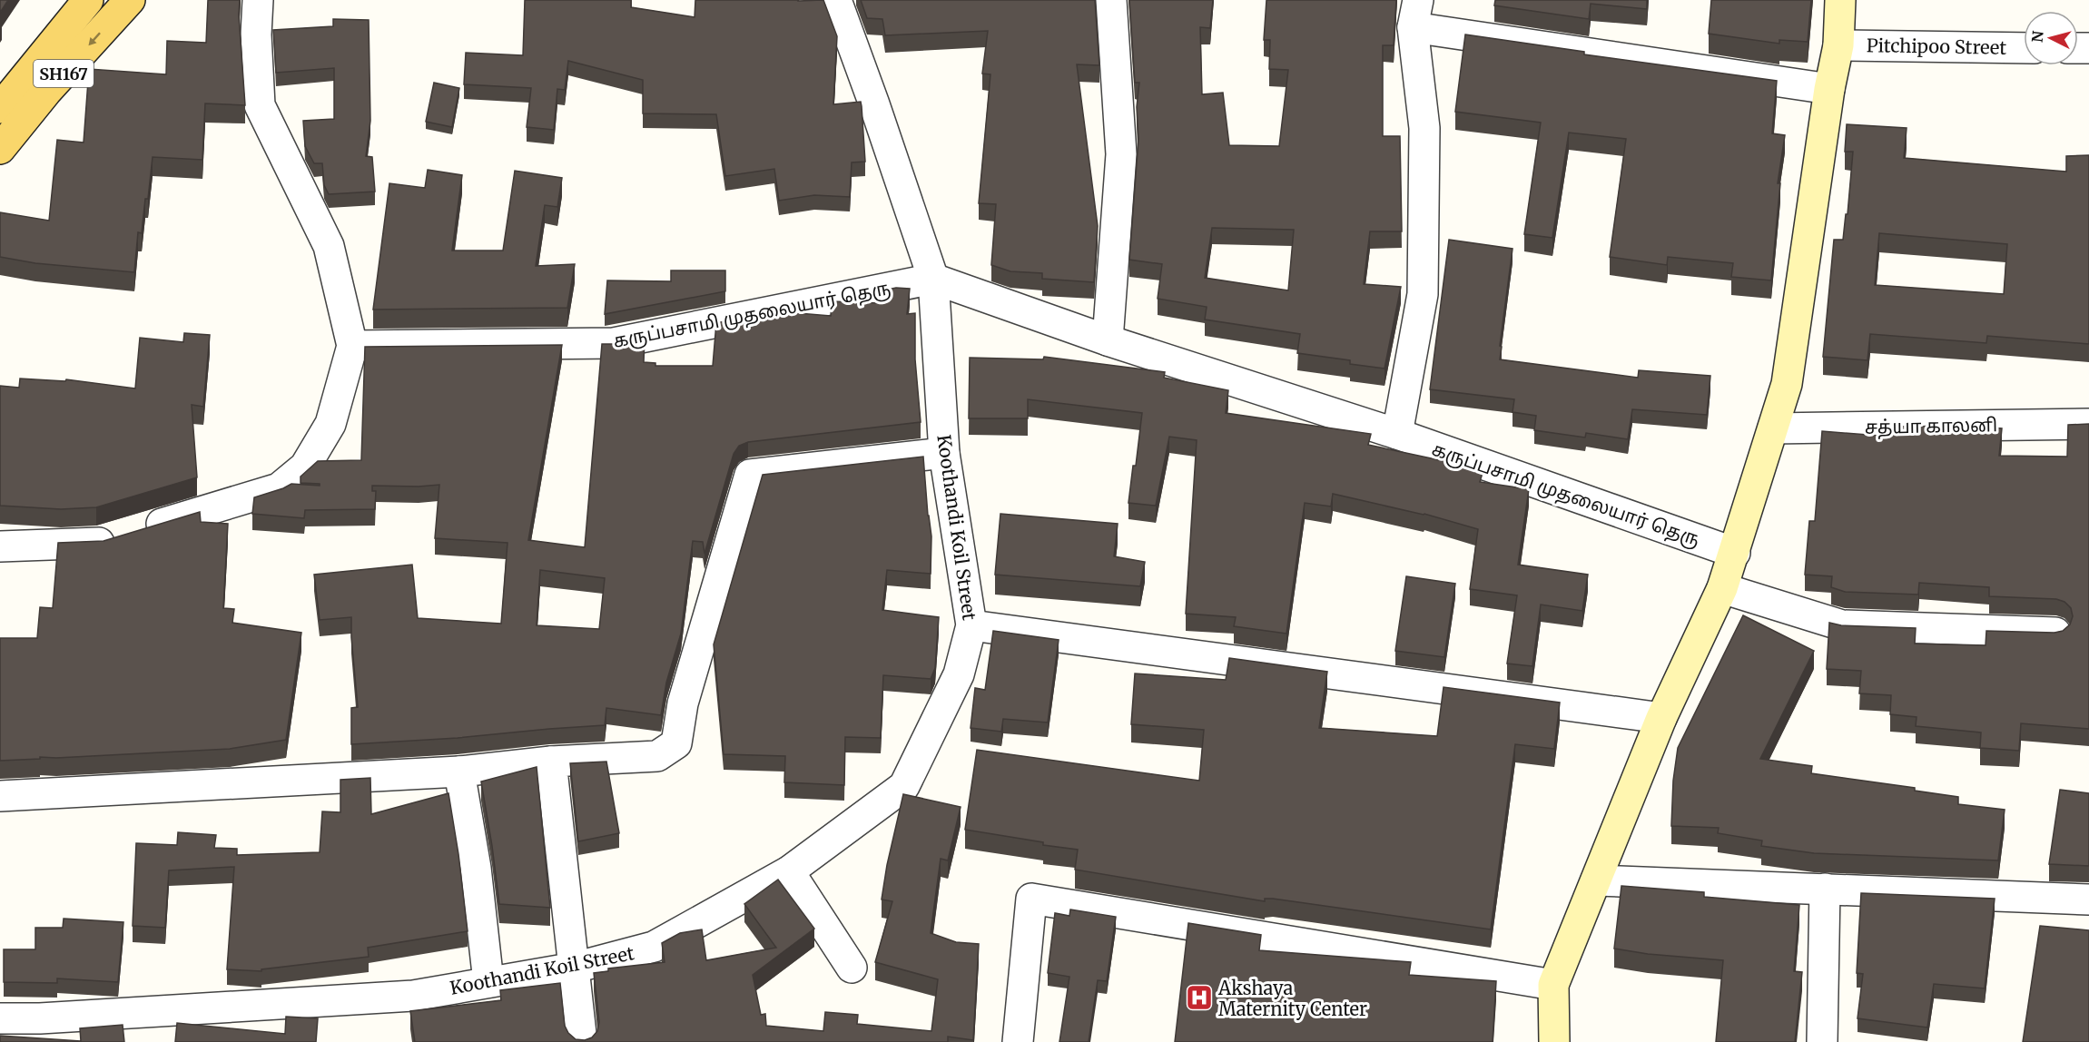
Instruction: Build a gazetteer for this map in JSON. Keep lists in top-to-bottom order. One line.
{"streets":{"main road":["SH167"],"street":["Pitchipoo Street","கருப்பசாமி முதலையார் தெரு","சத்யா காலனி","Koothandi Koil Street"]},"crossings":[["கருப்பசாமி முதலையார் தெரு","Koothandi Koil Street"]],"places":{"hospital":["Akshaya Maternity Center"]},"north":"left"}
